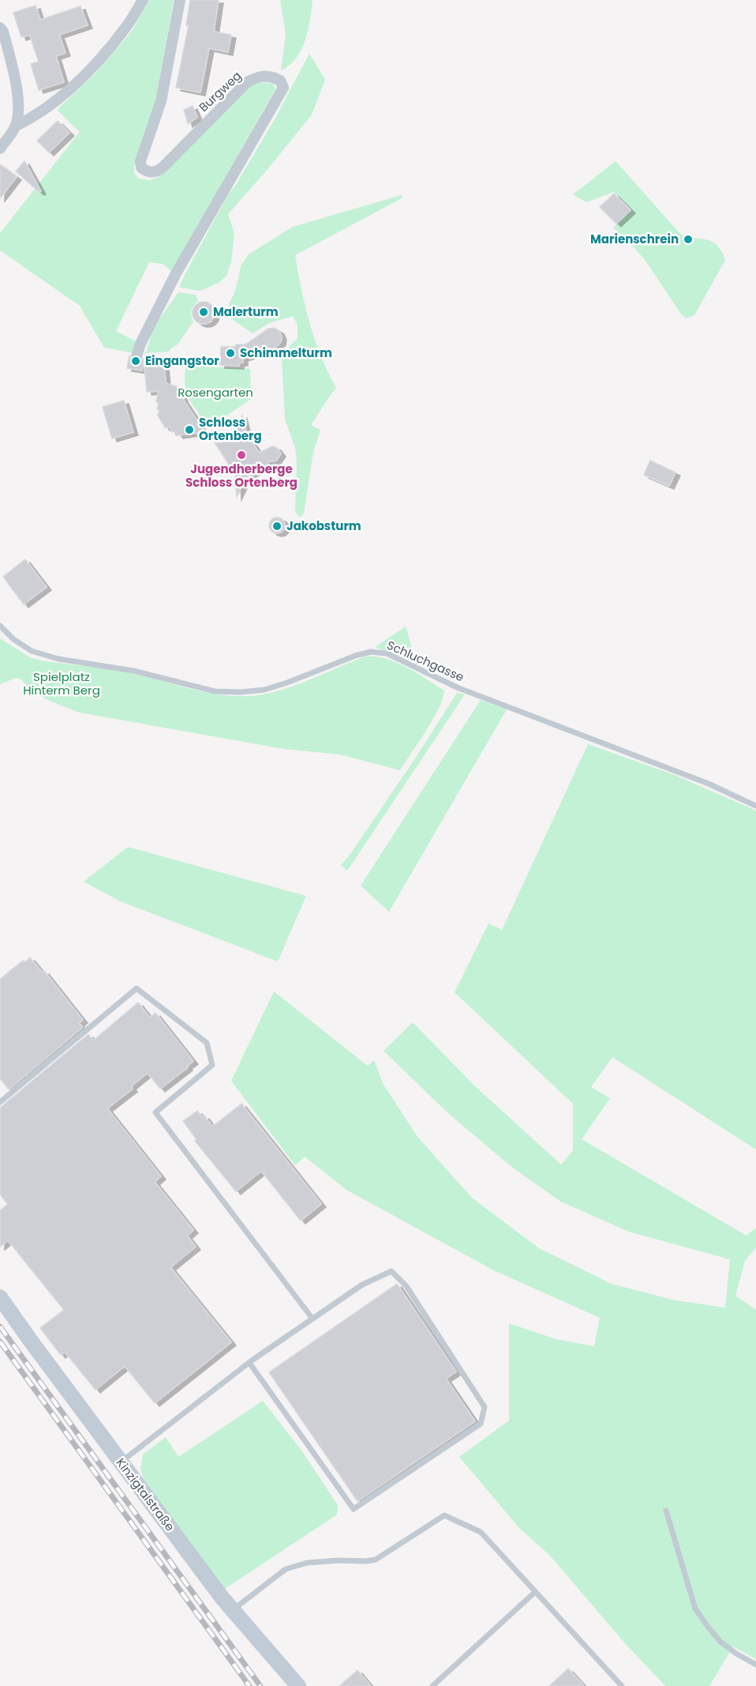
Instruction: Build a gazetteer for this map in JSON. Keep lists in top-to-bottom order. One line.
{"streets":{"main road":["Kinzigtalstraße"],"street":["Burgweg"],"lane":["Schluchgasse"]},"parks":["Rosengarten","Spielplatz Hinterm Berg"],"places":["Marienschrein","Malerturm","Schimmelturm","Eingangstor","Schloss Ortenberg","Jugendherberge Schloss Ortenberg","Jakobsturm"]}
